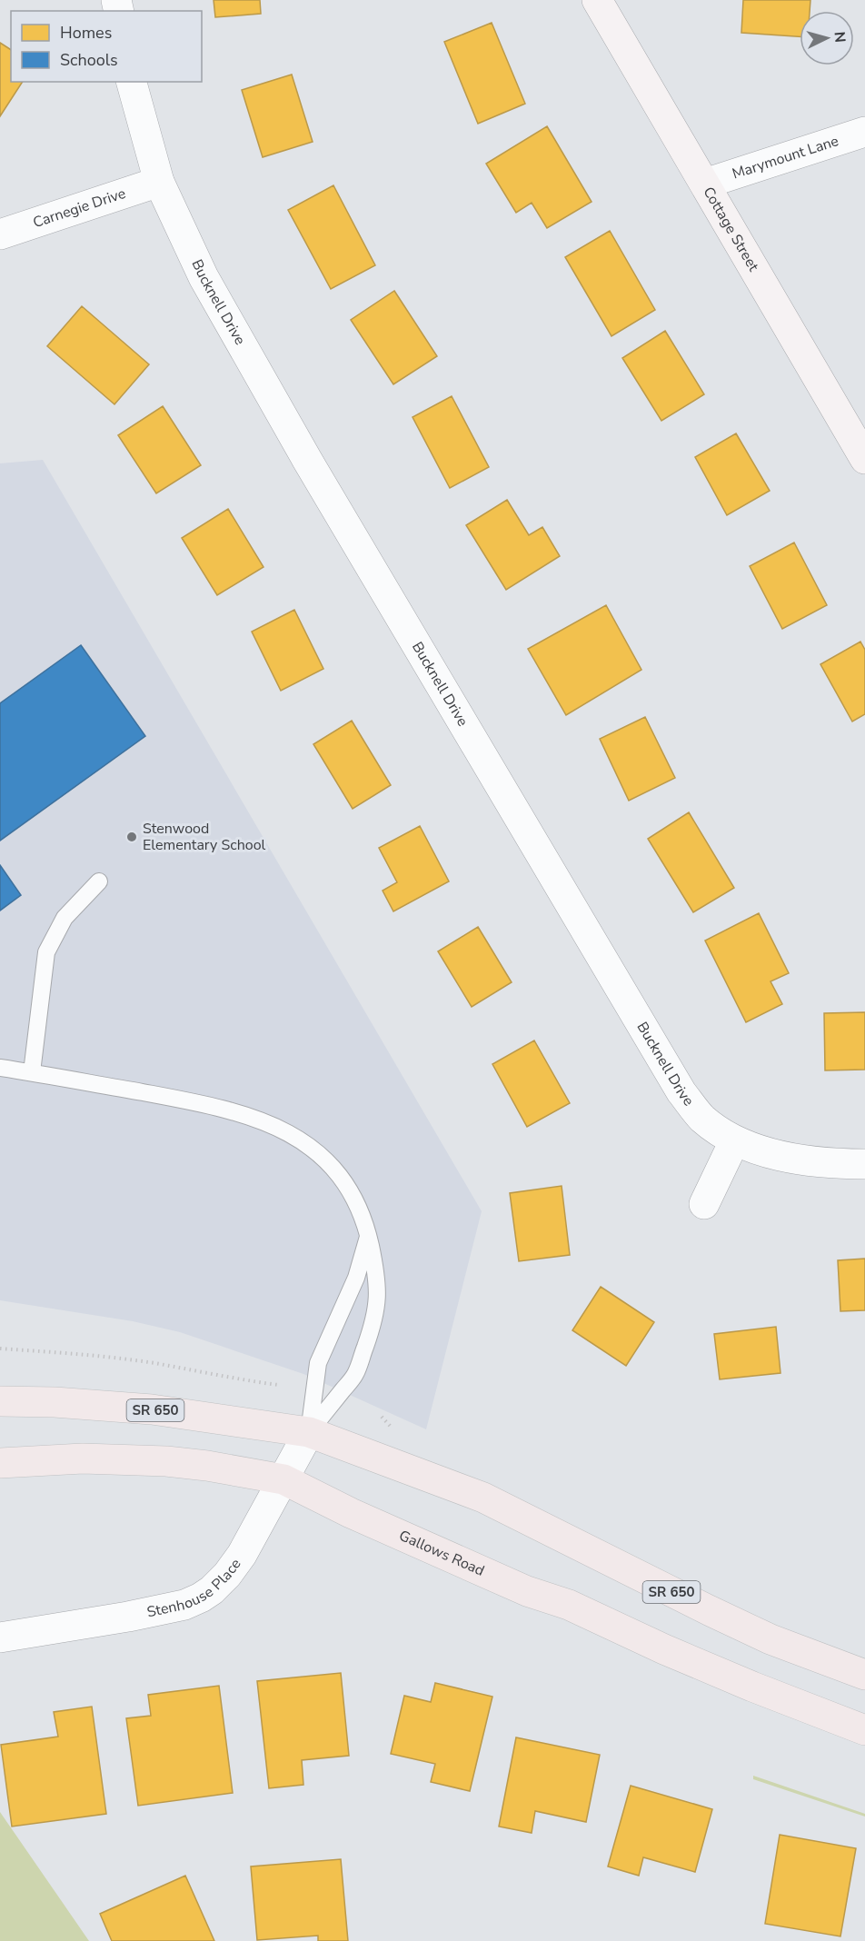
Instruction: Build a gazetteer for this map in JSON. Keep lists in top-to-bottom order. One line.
{"streets":{"main road":["SR 650","Gallows Road"],"street":["Marymount Lane","Carnegie Drive","Cottage Street","Bucknell Drive","Stenhouse Place"]},"crossings":[["Marymount Lane","Cottage Street"],["Carnegie Drive","Bucknell Drive"],["SR 650","Stenhouse Place"],["Gallows Road","Stenhouse Place"]],"places":["Stenwood Elementary School"],"legend":["Homes","Schools"],"north":"right"}
